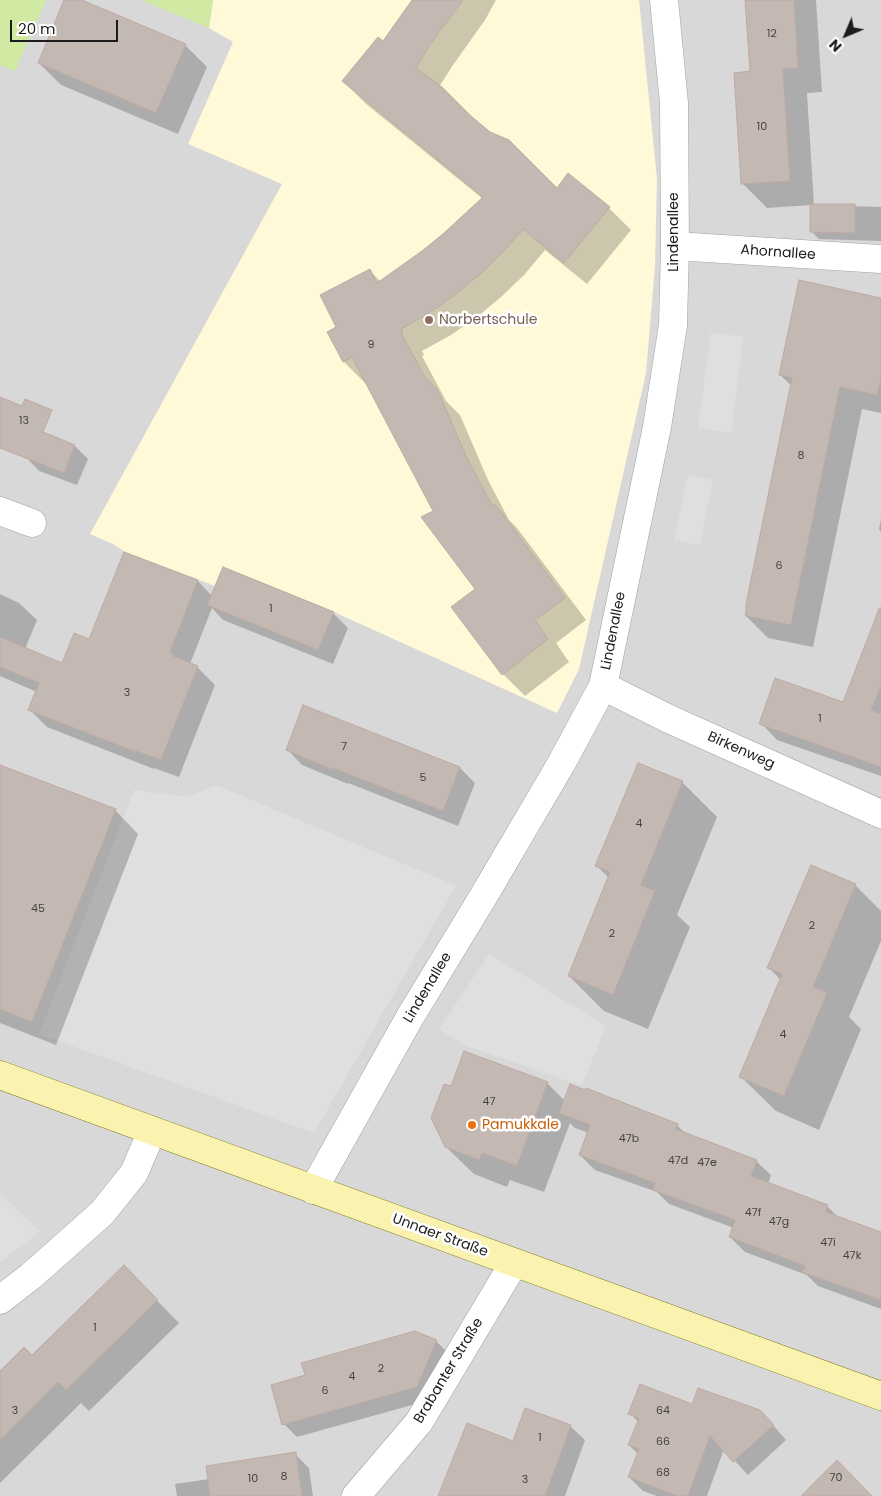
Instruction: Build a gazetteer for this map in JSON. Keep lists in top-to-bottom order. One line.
{"streets":{"street":["Lindenallee","Ahornallee","Birkenweg","Unnaer Straße","Brabanter Straße"]},"crossings":[["Lindenallee","Ahornallee"],["Lindenallee","Birkenweg"],["Lindenallee","Unnaer Straße"],["Unnaer Straße","Brabanter Straße"]],"places":["Norbertschule","Pamukkale"],"house_numbers":["12","10","9","13","8","6","1","3","1","7","5","4","45","2","2","4","47","47b","47d","47e","47f","47g","47i","47k","1","2","4","6","3","64","1","66","68","8","70","10","3"],"scale_bar":"20 m","north":"bottom left"}
